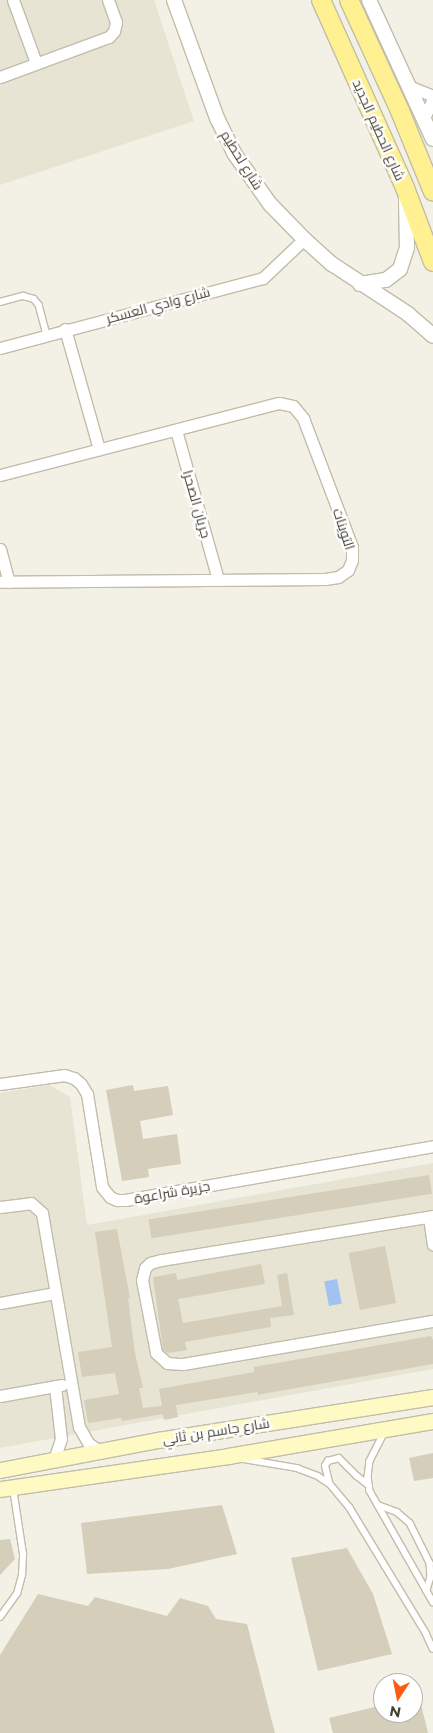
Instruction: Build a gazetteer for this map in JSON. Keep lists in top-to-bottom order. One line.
{"streets":{"main road":["شارع الحطيم الجديد","شارع جاسم بن ثاني"],"street":["شارع لحطيم","شارع وادي العسكر","جريان الصحرا","التوينات","جزيرة شراعوة"]},"crossings":[["شارع لحطيم","شارع وادي العسكر"],["جريان الصحرا","التوينات"]],"north":"bottom"}
